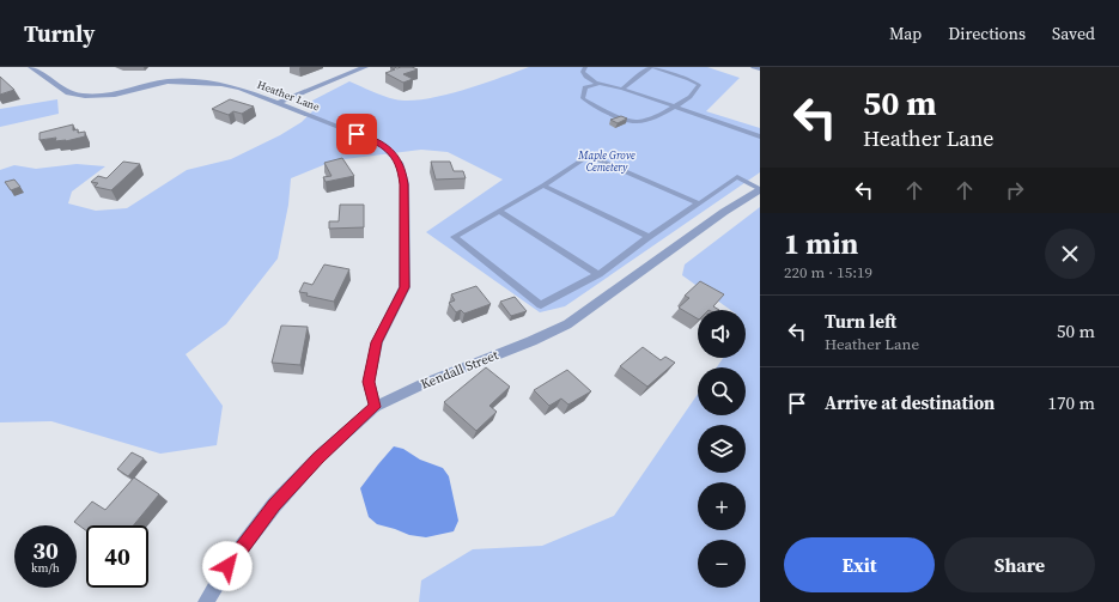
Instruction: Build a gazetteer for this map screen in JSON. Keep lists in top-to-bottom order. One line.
{"streets":{"street":["Heather Lane","Kendall Street"]},"crossings":[["Heather Lane","Kendall Street"]],"parks":["Maple Grove Cemetery"],"page":{"header":"Turnly","nav":["Map","Directions","Saved"],"turn":["50 m","Heather Lane"],"heading":["1 min","220 m · 15:19"],"list":[{"name":"Turn left","note":"Heather Lane","value":"50 m"},{"name":"Arrive at destination","value":"170 m"}],"map_buttons":["+","−"],"speed":"30 km/h","limit":"40","buttons":["Exit","Share"]}}
